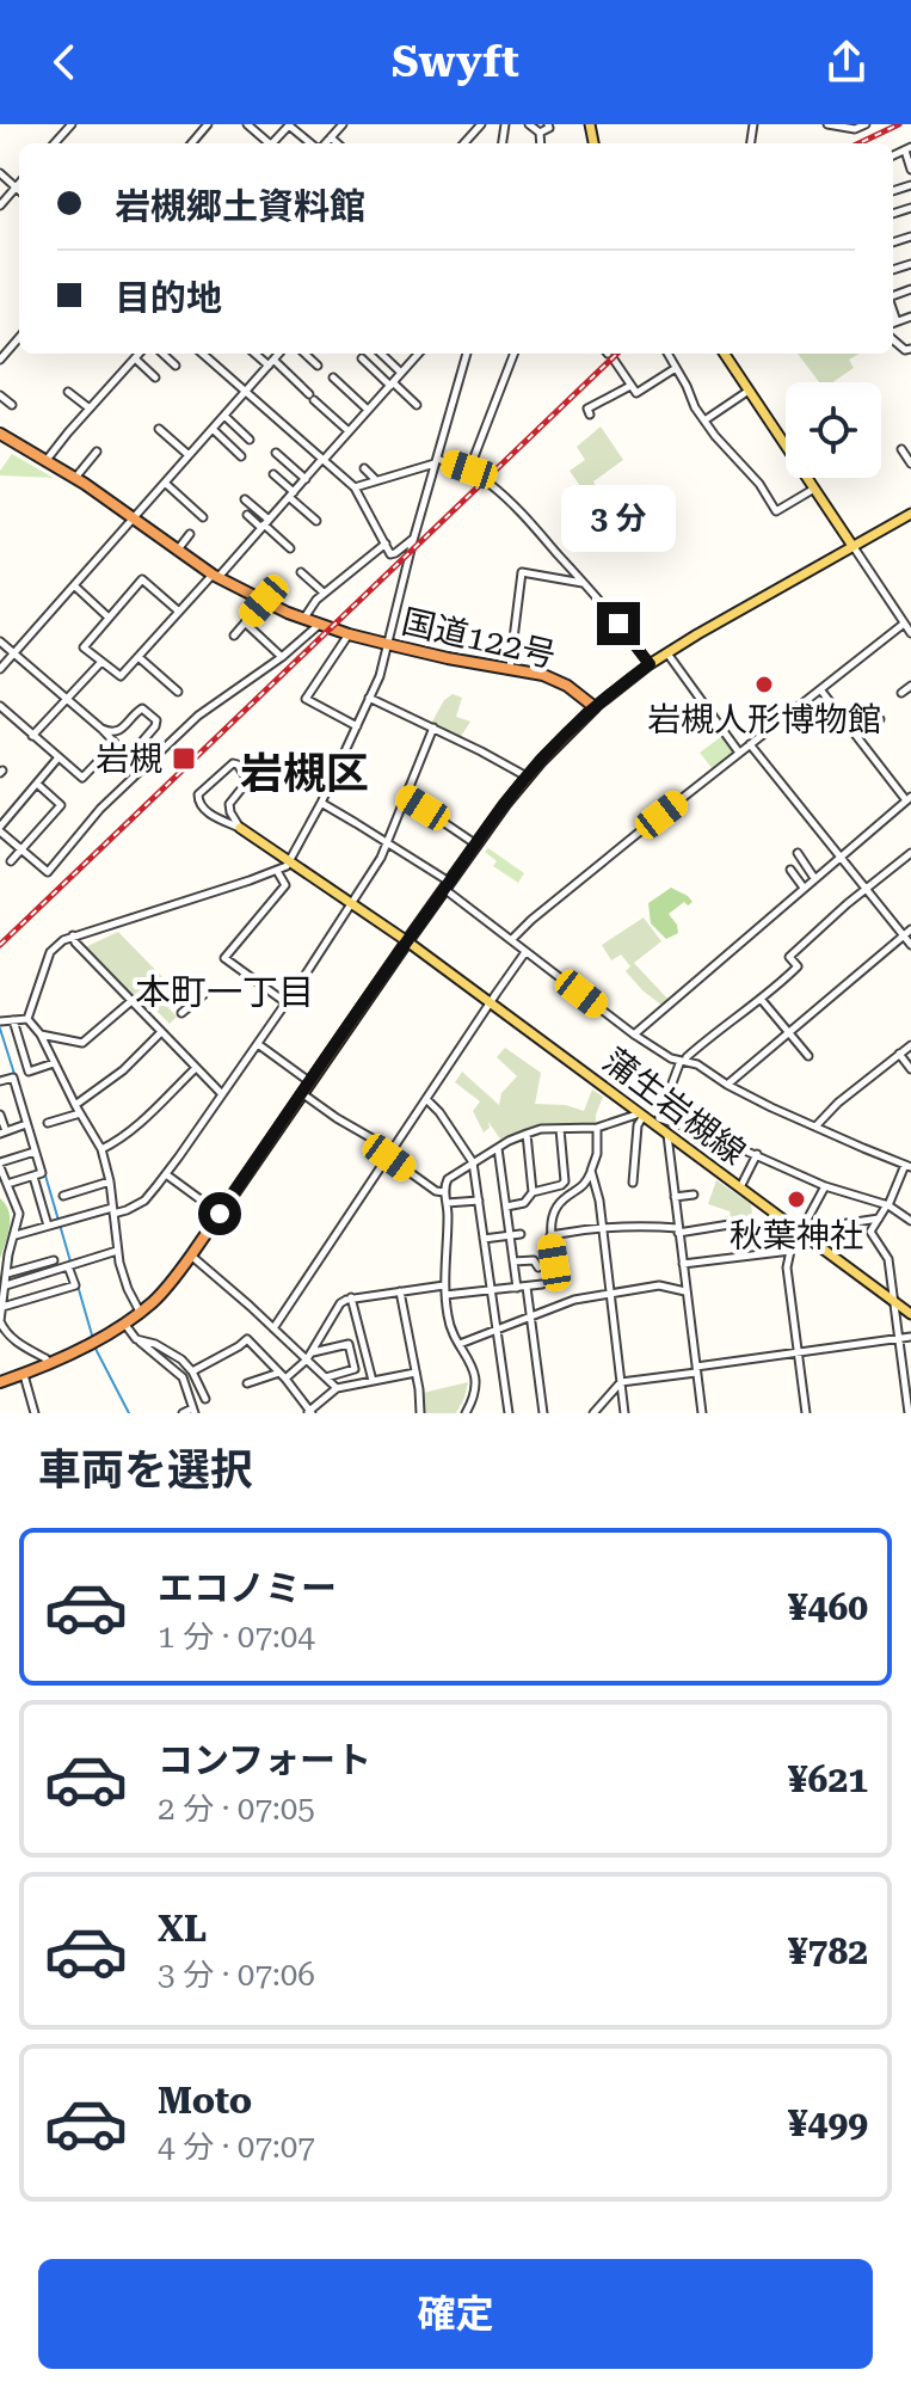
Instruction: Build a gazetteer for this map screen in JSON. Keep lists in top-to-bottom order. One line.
{"streets":{"highway":["国道122号"],"main road":["蒲生岩槻線"]},"districts":["岩槻区","本町一丁目"],"places":{"other":["岩槻人形博物館","秋葉神社"],"transit":["岩槻"]},"page":{"header":"Swyft","banner":["岩槻郷土資料館","目的地"],"bubble":"3 分","heading":"車両を選択","list":[{"name":"エコノミー","note":"1 分 · 07:04","value":"¥460"},{"name":"コンフォート","note":"2 分 · 07:05","value":"¥621"},{"name":"XL","note":"3 分 · 07:06","value":"¥782"},{"name":"Moto","note":"4 分 · 07:07","value":"¥499"}],"buttons":"確定"}}
